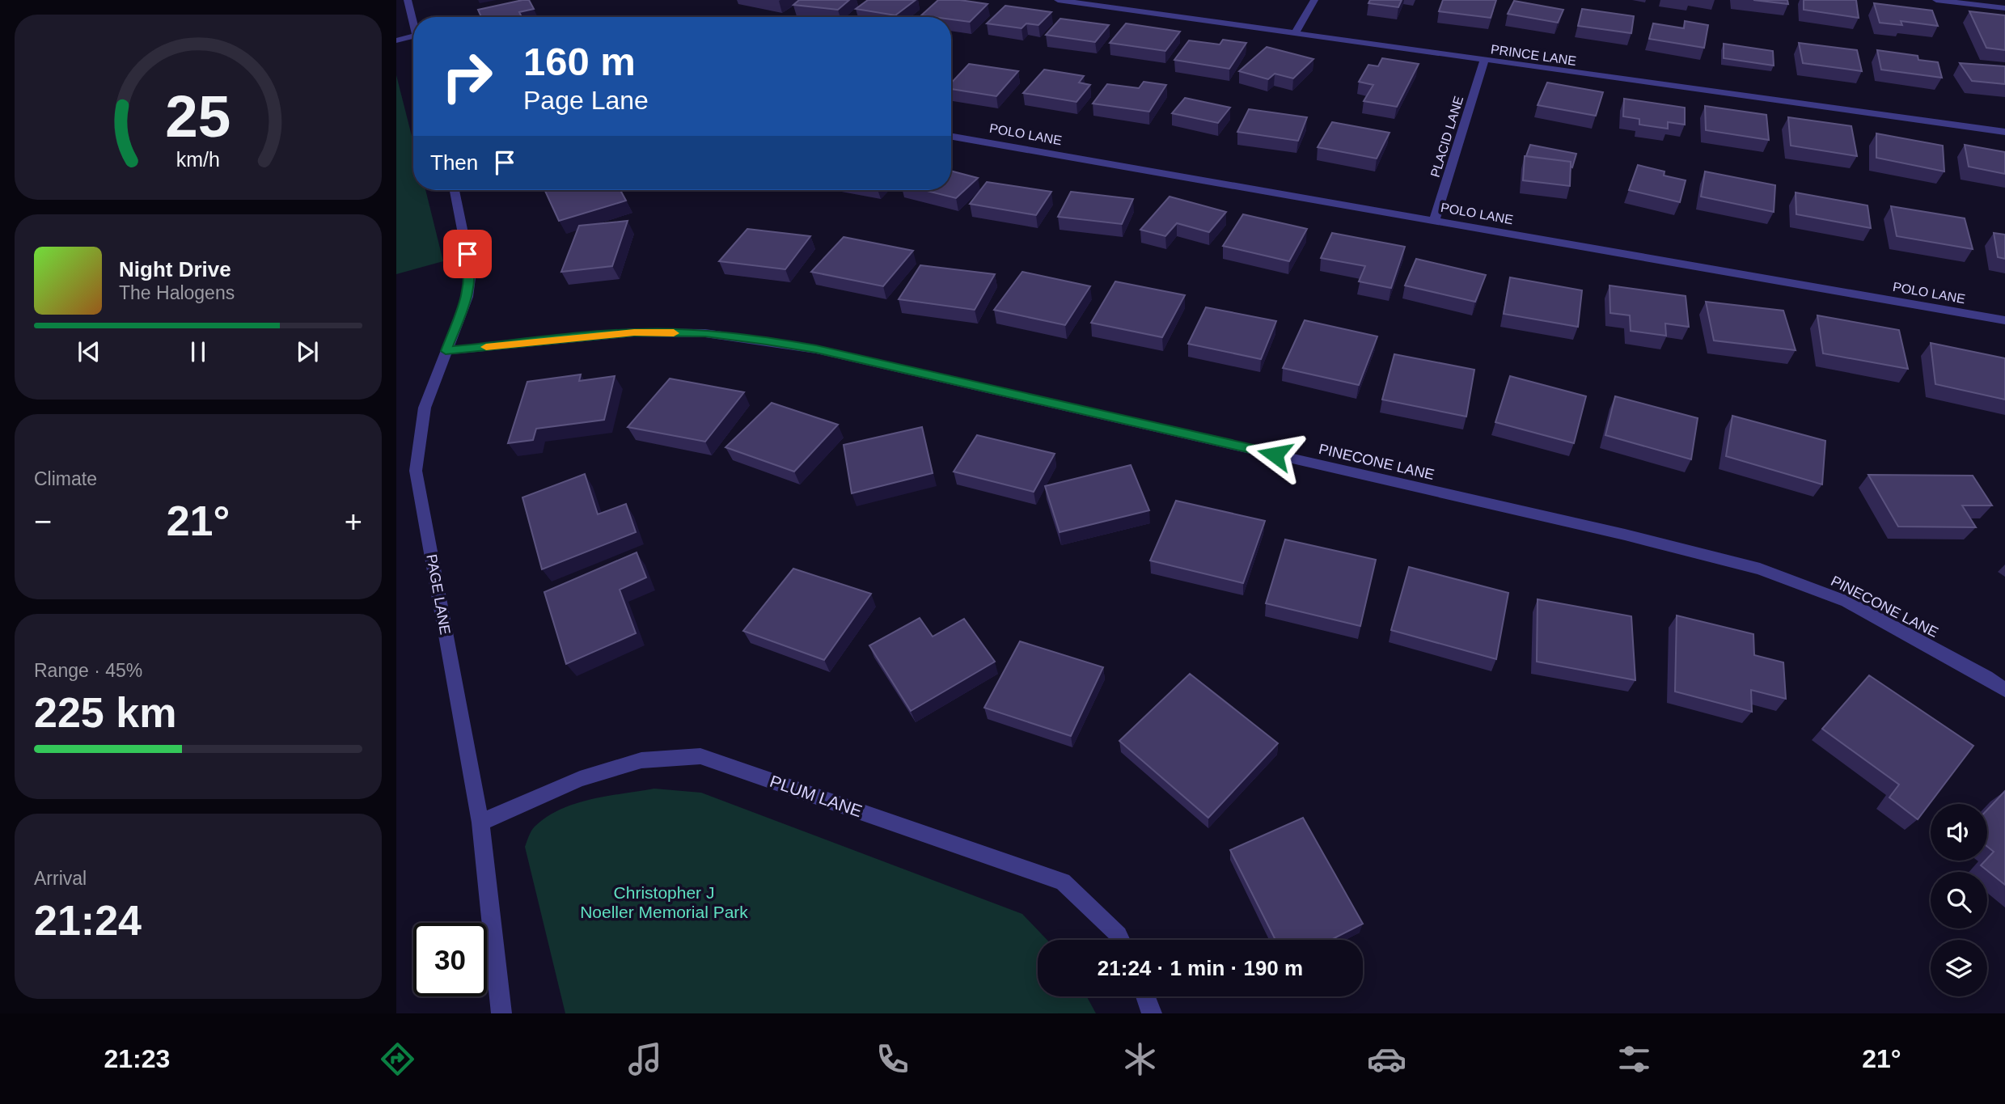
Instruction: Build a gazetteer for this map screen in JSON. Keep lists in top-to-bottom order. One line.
{"streets":{"street":["PRINCE LANE","POLO LANE","PLACID LANE","PINECONE LANE","PAGE LANE","PLUM LANE"]},"crossings":[["PRINCE LANE","PLACID LANE"],["POLO LANE","PLACID LANE"],["PINECONE LANE","PAGE LANE"],["PAGE LANE","PLUM LANE"]],"parks":["Christopher J Noeller Memorial Park"],"page":{"turn":["160 m","Page Lane"],"then":"Then","song":["Night Drive","The Halogens"],"tile":["Climate",["Range · 45%","225 km"],["Arrival","21:24"]],"heat":["−","21°","+"],"limit":"30","trip":"21:24 · 1 min · 190 m","tabs":["21:23","21°"],"gauge":["25","km/h"]}}
